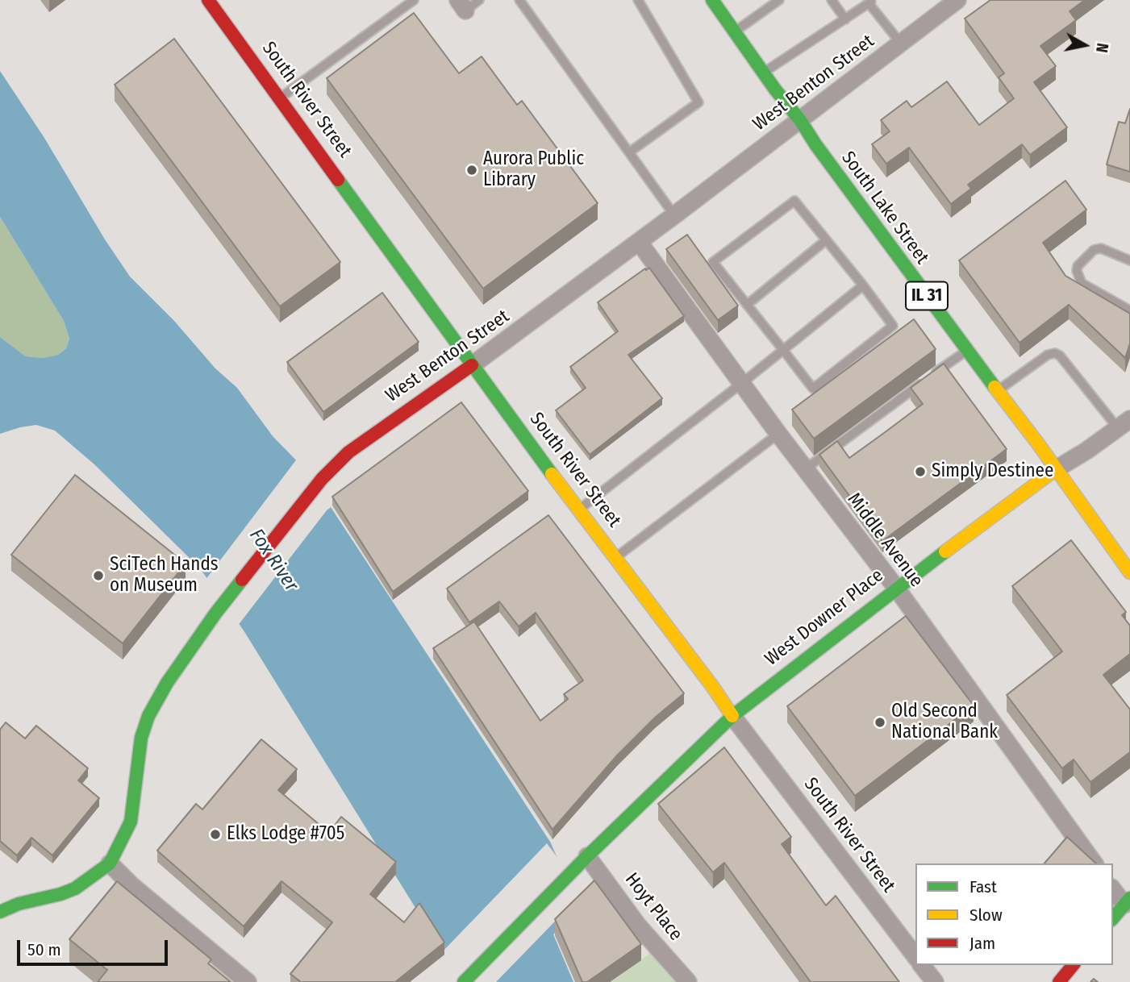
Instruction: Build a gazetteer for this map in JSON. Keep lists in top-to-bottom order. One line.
{"streets":{"street":["West Benton Street","South River Street","South Lake Street","IL 31","Middle Avenue","West Downer Place","Hoyt Place"]},"crossings":[["West Benton Street","South River Street"],["West Benton Street","South Lake Street"],["West Benton Street","Middle Avenue"],["South River Street","West Downer Place"],["South Lake Street","West Downer Place"],["Middle Avenue","West Downer Place"],["West Downer Place","Hoyt Place"]],"water":["Fox River"],"places":["Aurora Public Library","Simply Destinee","SciTech Hands on Museum","Old Second National Bank","Elks Lodge #705"],"legend":["Fast","Slow","Jam"],"scale_bar":"50 m","north":"right"}
